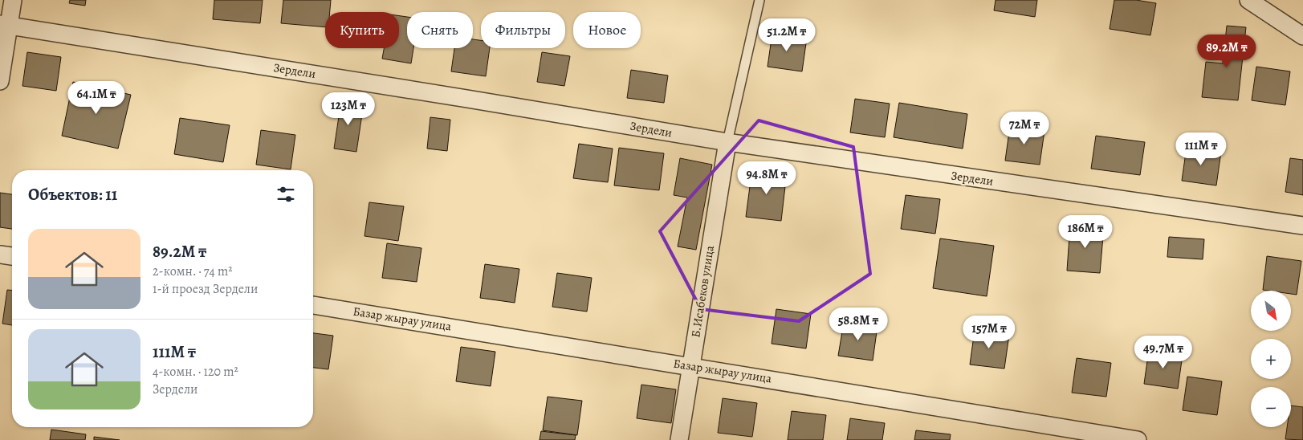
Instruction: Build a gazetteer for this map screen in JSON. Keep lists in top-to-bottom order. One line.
{"streets":{"street":["Зердели","Б.Исабеков улица","Базар жырау улица"]},"crossings":[["Зердели","Б.Исабеков улица"],["Б.Исабеков улица","Базар жырау улица"]],"north":"bottom right","page":{"chip":["Купить","Снять","Фильтры","Новое"],"price":["51.2M ₸","89.2M ₸","64.1M ₸","123M ₸","72M ₸","111M ₸","94.8M ₸","186M ₸","58.8M ₸","157M ₸","49.7M ₸"],"heading":"Объектов: 11","list":[{"name":"89.2M ₸","note":"2-комн. · 74 m² · 1-й проезд Зердели"},{"name":"111M ₸","note":"4-комн. · 120 m² · Зердели"}],"map_buttons":["+","−"]}}
